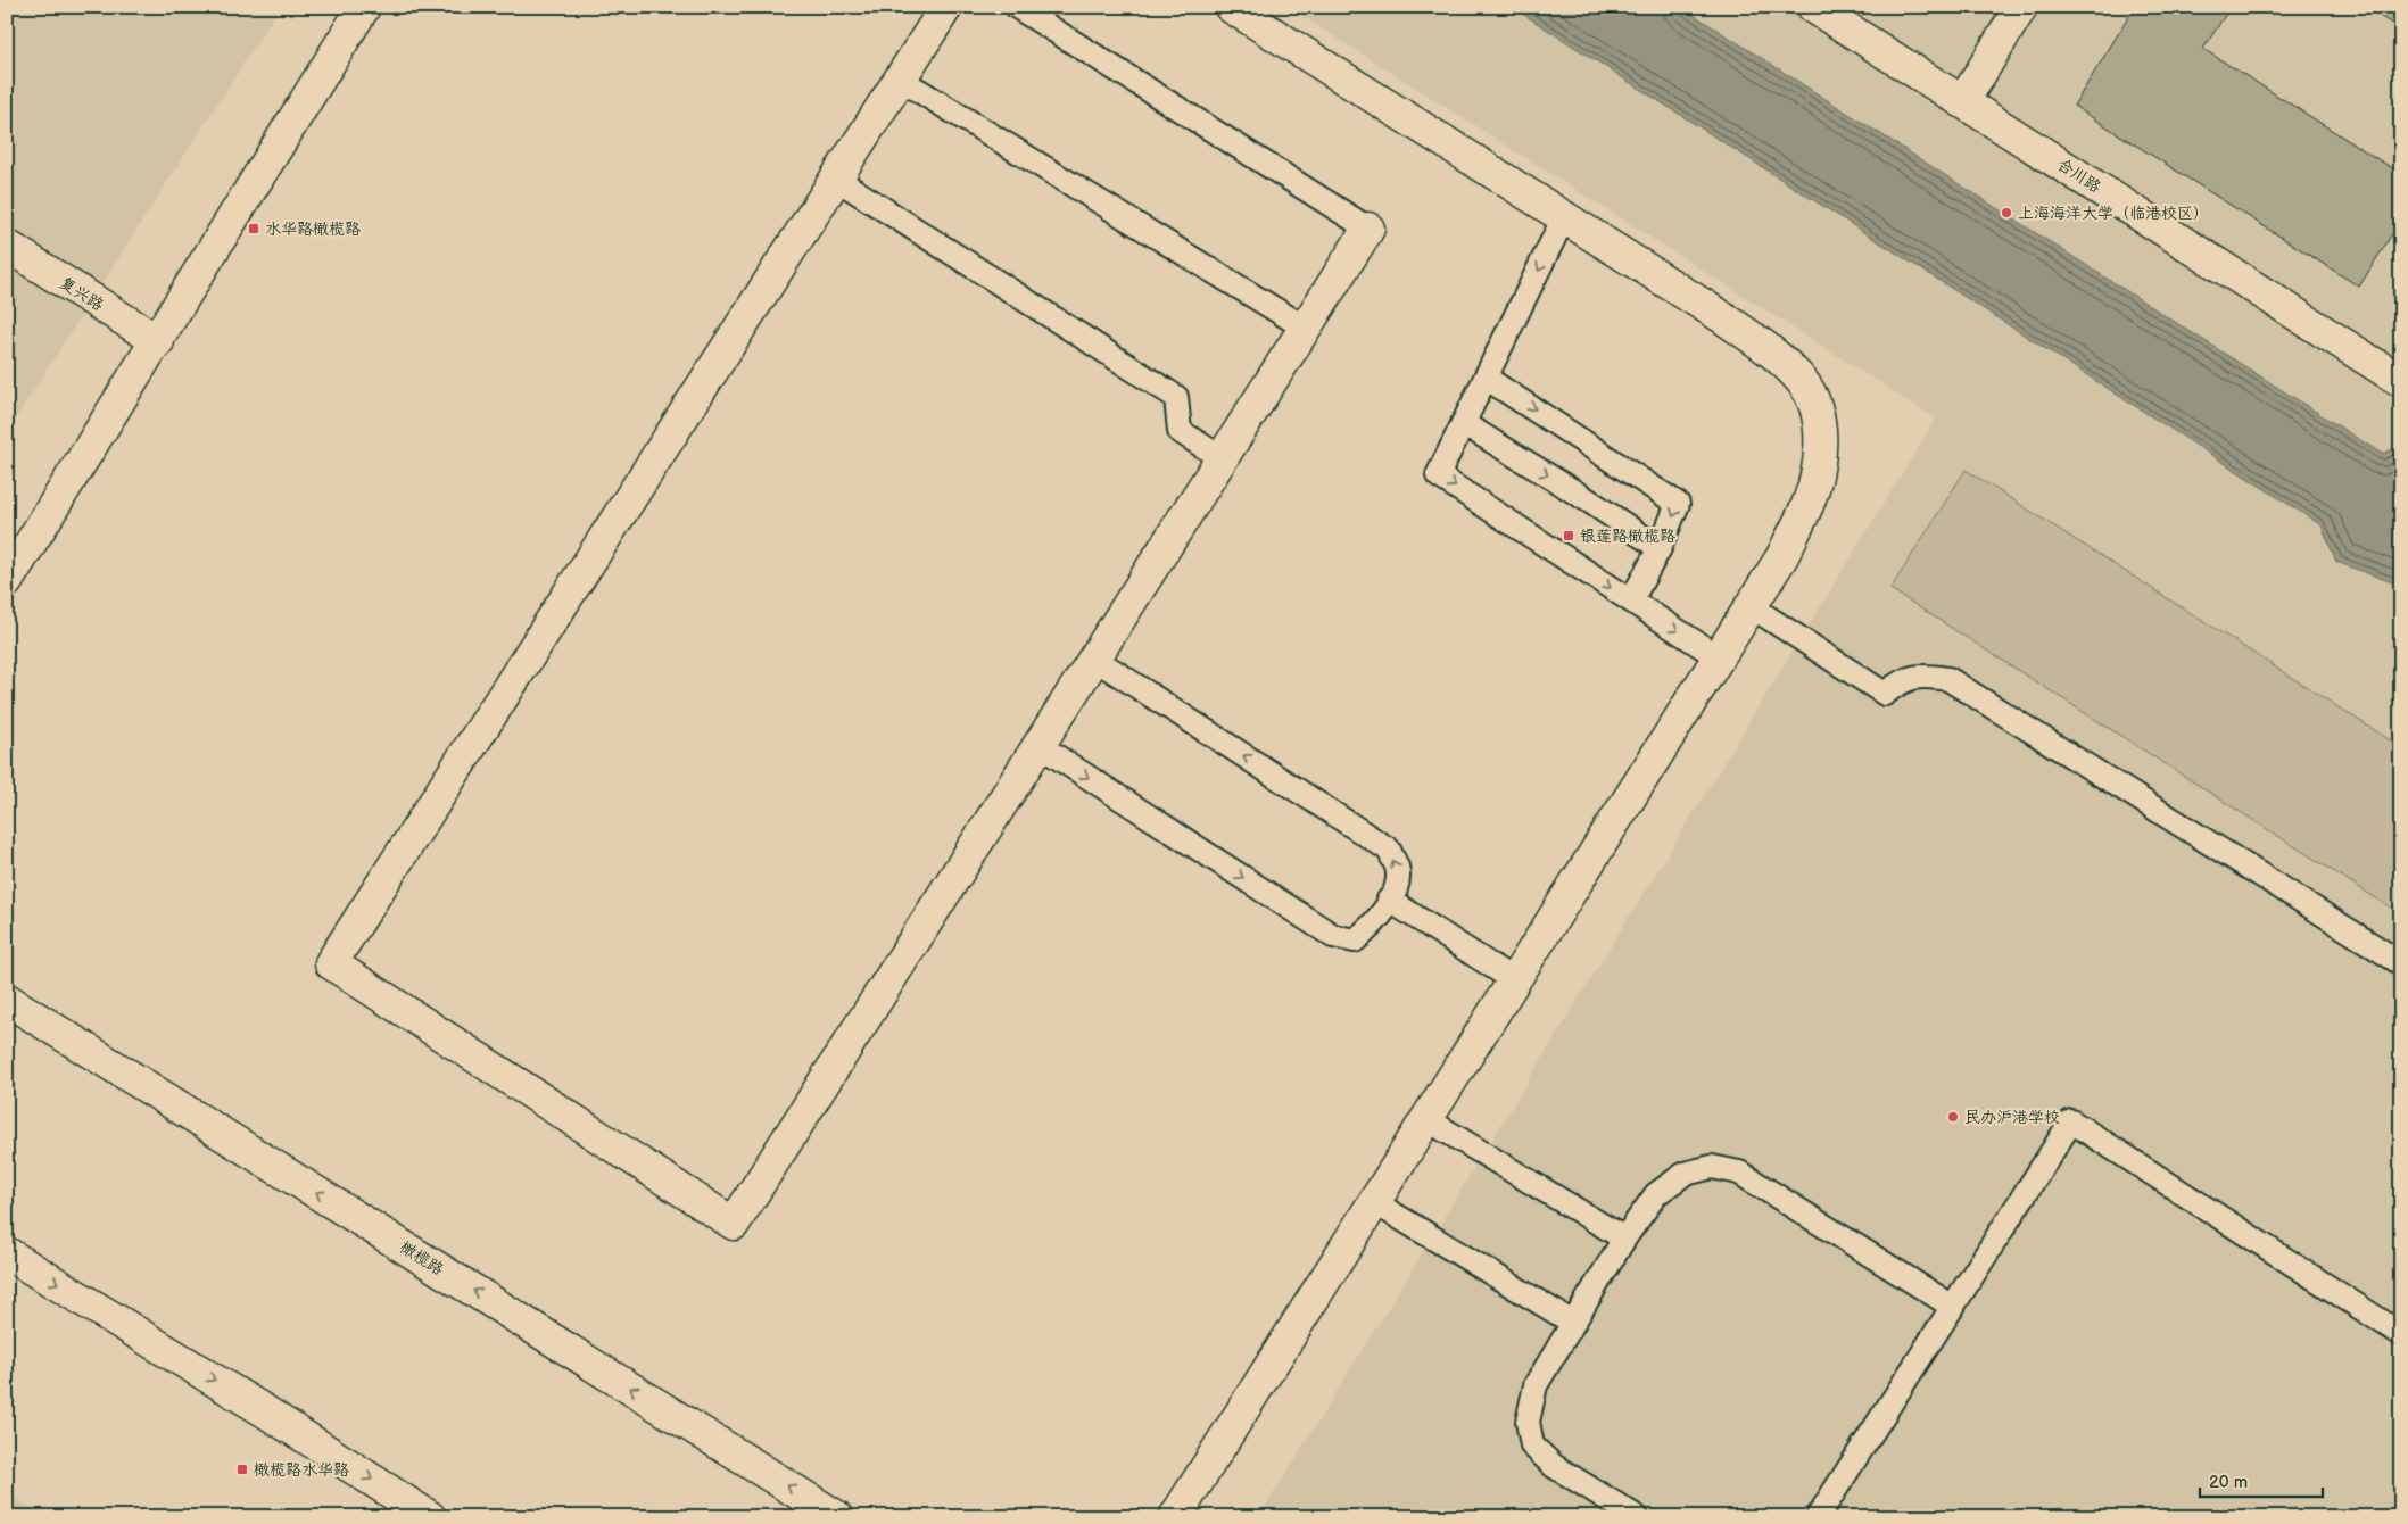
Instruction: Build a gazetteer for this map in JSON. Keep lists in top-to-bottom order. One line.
{"streets":{"street":["合川路","复兴路","橄榄路"]},"places":{"other":["上海海洋大学（临港校区）","民办沪港学校"],"transit":["水华路橄榄路","银莲路橄榄路","橄榄路水华路"]},"scale_bar":"20 m"}
